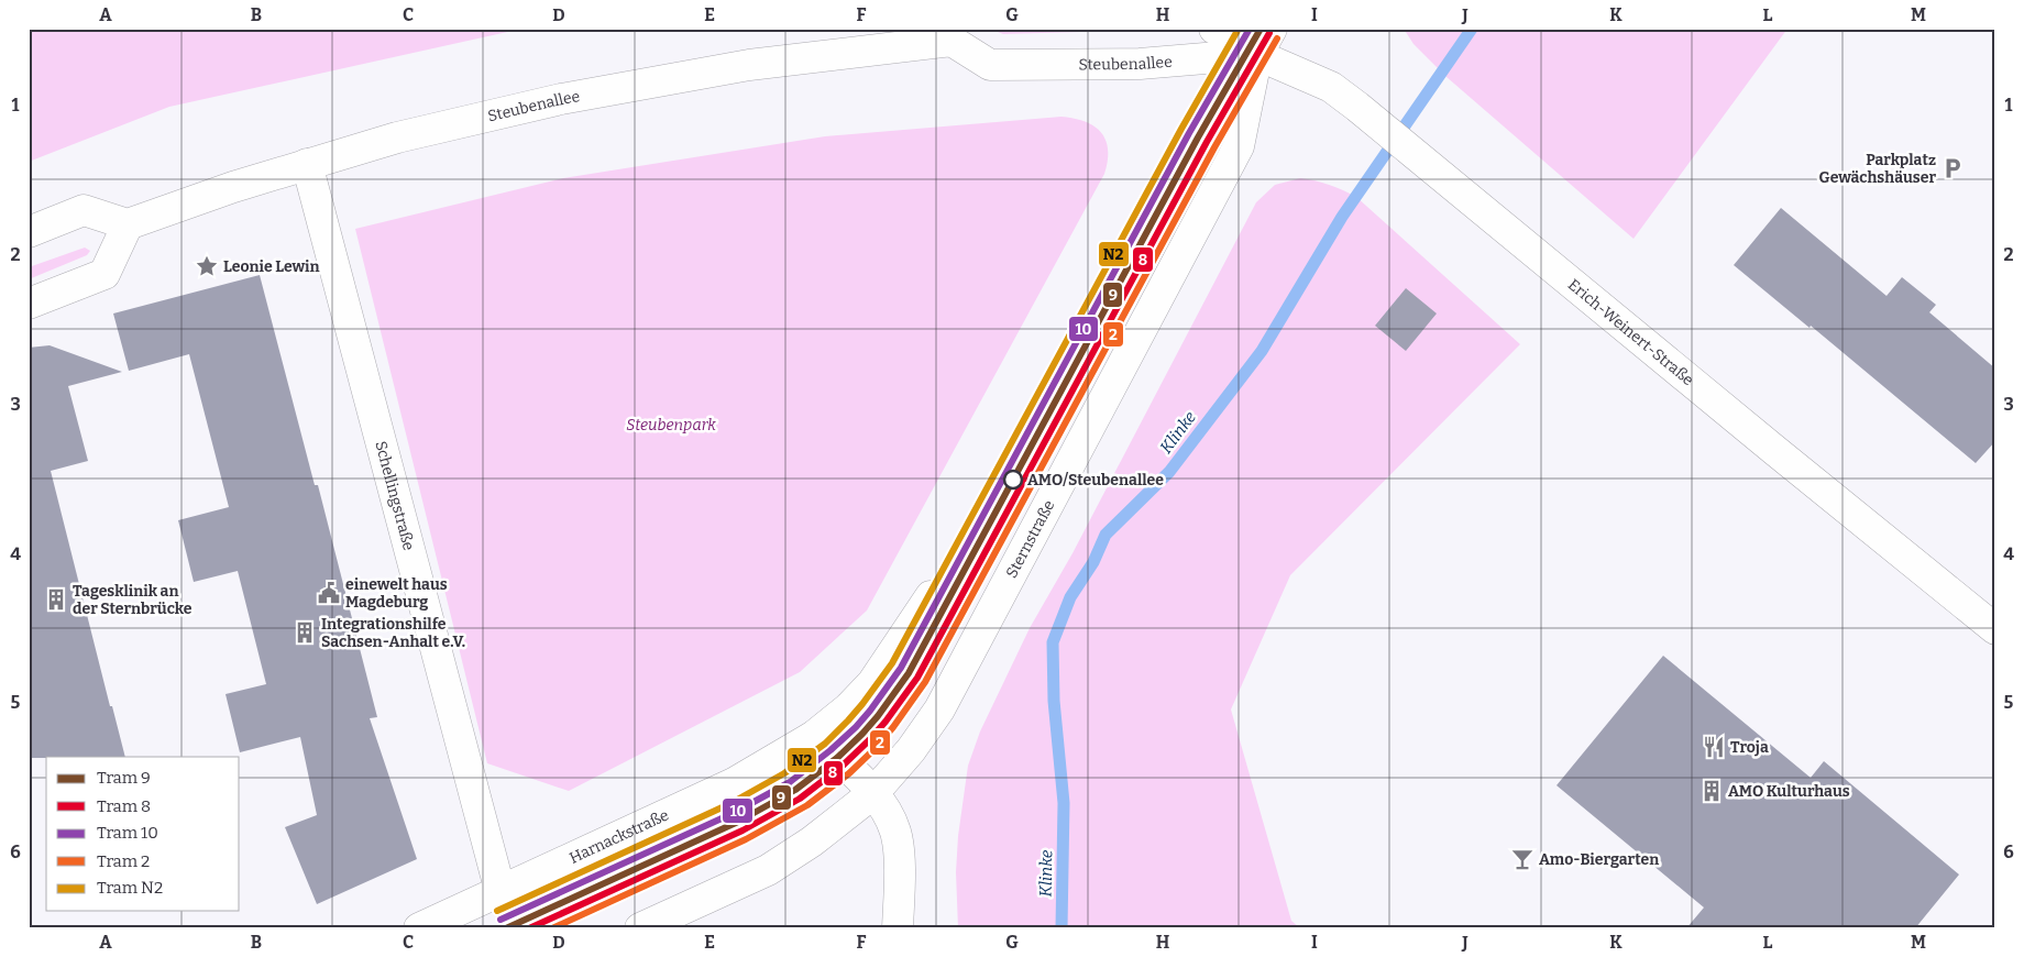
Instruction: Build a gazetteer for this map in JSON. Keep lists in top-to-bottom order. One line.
{"streets":{"street":["Steubenallee","Erich-Weinert-Straße","Schellingstraße","Sternstraße","Harnackstraße"]},"crossings":[["Steubenallee","Erich-Weinert-Straße"],["Steubenallee","Schellingstraße"],["Steubenallee","Sternstraße"],["Erich-Weinert-Straße","Sternstraße"],["Schellingstraße","Harnackstraße"]],"water":["Klinke"],"parks":["Steubenpark"],"places":{"parking":["Parkplatz Gewächshäuser"],"place":["Leonie Lewin"],"other":["AMO/Steubenallee"],"public building":["einewelt haus Magdeburg"],"building":["Tagesklinik an der Sternbrücke","Integrationshilfe Sachsen-Anhalt e.V.","AMO Kulturhaus"],"restaurant":["Troja"],"bar":["Amo-Biergarten"]},"lines":["tram line 9","tram line 10","tram line N2","tram line 8","tram line 2"],"legend":["Tram 9","Tram 8","Tram 10","Tram 2","Tram N2"],"grid":{"columns":["A","B","C","D","E","F","G","H","I","J","K","L","M"],"rows":["1","2","3","4","5","6"]}}
